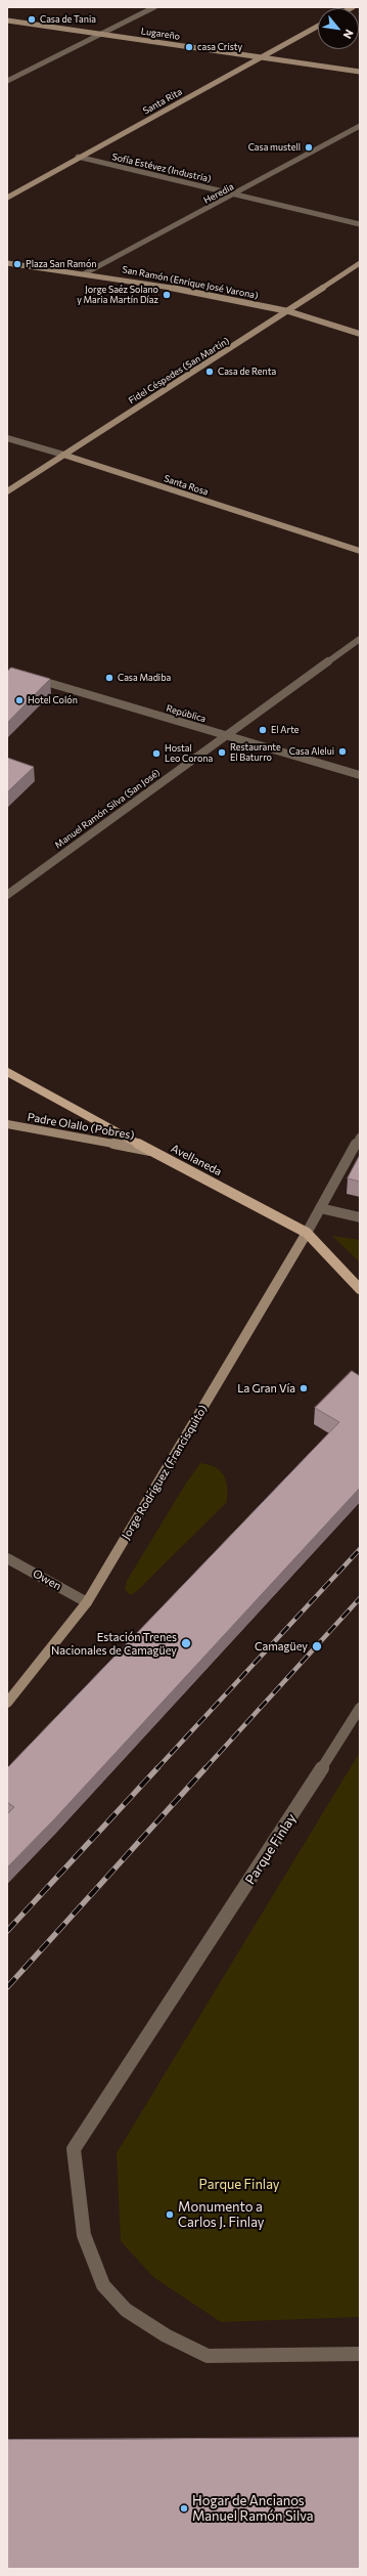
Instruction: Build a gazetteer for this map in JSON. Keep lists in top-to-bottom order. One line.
{"streets":{"main road":["Avellaneda"],"street":["Lugareño","Santa Rita","Sofía Estévez (Industria)","Heredia","San Ramón (Enrique José Varona)","Fidel Céspedes (San Martín)","Santa Rosa","República","Manuel Ramón Silva (San José)","Padre Olallo (Pobres)","Jorge Rodríguez (Francisquito)","Owen","Parque Finlay"]},"crossings":[["Lugareño","Santa Rita"],["Santa Rita","Sofía Estévez (Industria)"],["Sofía Estévez (Industria)","Heredia"],["Heredia","San Ramón (Enrique José Varona)"],["San Ramón (Enrique José Varona)","Fidel Céspedes (San Martín)"],["Fidel Céspedes (San Martín)","Santa Rosa"],["República","Manuel Ramón Silva (San José)"],["Padre Olallo (Pobres)","Avellaneda"],["Avellaneda","Jorge Rodríguez (Francisquito)"],["Jorge Rodríguez (Francisquito)","Owen"]],"parks":["Parque Finlay"],"places":["Casa de Tania","casa Cristy","Casa mustell","Plaza San Ramón","Jorge Saéz Solano y Maria Martín Díaz","Casa de Renta","Casa Madiba","Hotel Colón","El Arte","Casa Alelui","Restaurante El Baturro","Hostal Leo Corona","La Gran Vía","Estación Trenes Nacionales de Camagüey","Camagüey","Monumento a Carlos J. Finlay","Hogar de Ancianos Manuel Ramón Silva"],"north":"bottom right"}
